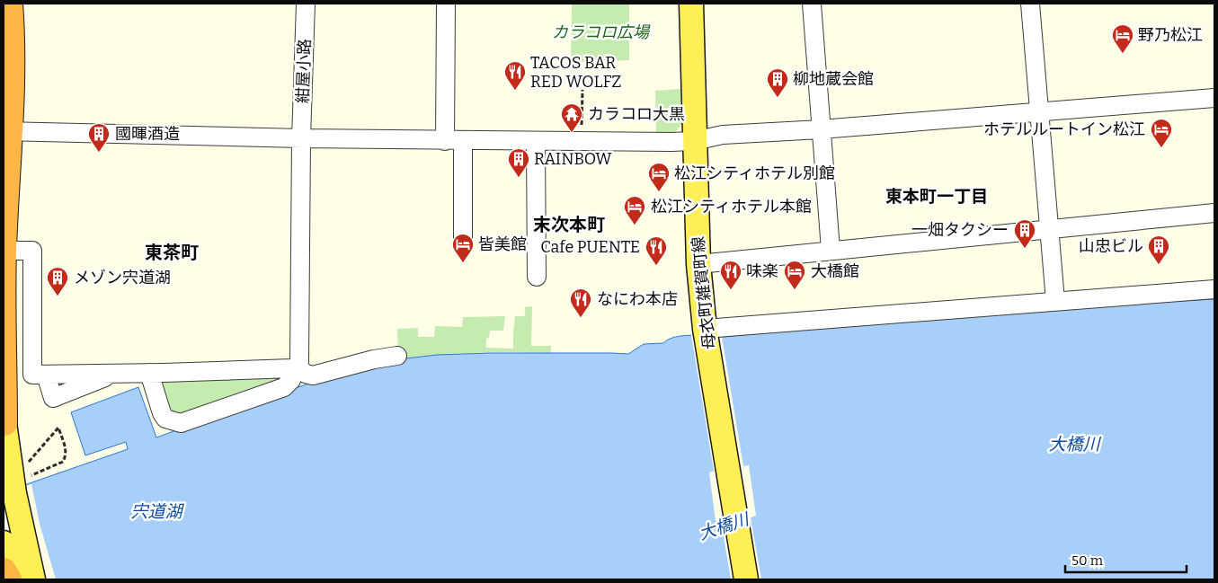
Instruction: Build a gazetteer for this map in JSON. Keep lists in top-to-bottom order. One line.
{"streets":{"main road":["母衣町雑賀町線"],"street":["紺屋小路"]},"districts":["東本町一丁目","末次本町","東茶町"],"water":["大橋川","宍道湖"],"parks":["カラコロ広場"],"places":{"hotel":["野乃松江","ホテルルートイン松江","松江シティホテル別館","松江シティホテル本館","皆美館","大橋館"],"restaurant":["TACOS BAR RED WOLFZ","Cafe PUENTE","味楽","なにわ本店"],"building":["柳地蔵会館","國暉酒造","RAINBOW","一畑タクシー","山忠ビル","メゾン宍道湖"],"temple":["カラコロ大黒"]},"scale_bar":"50 m"}
